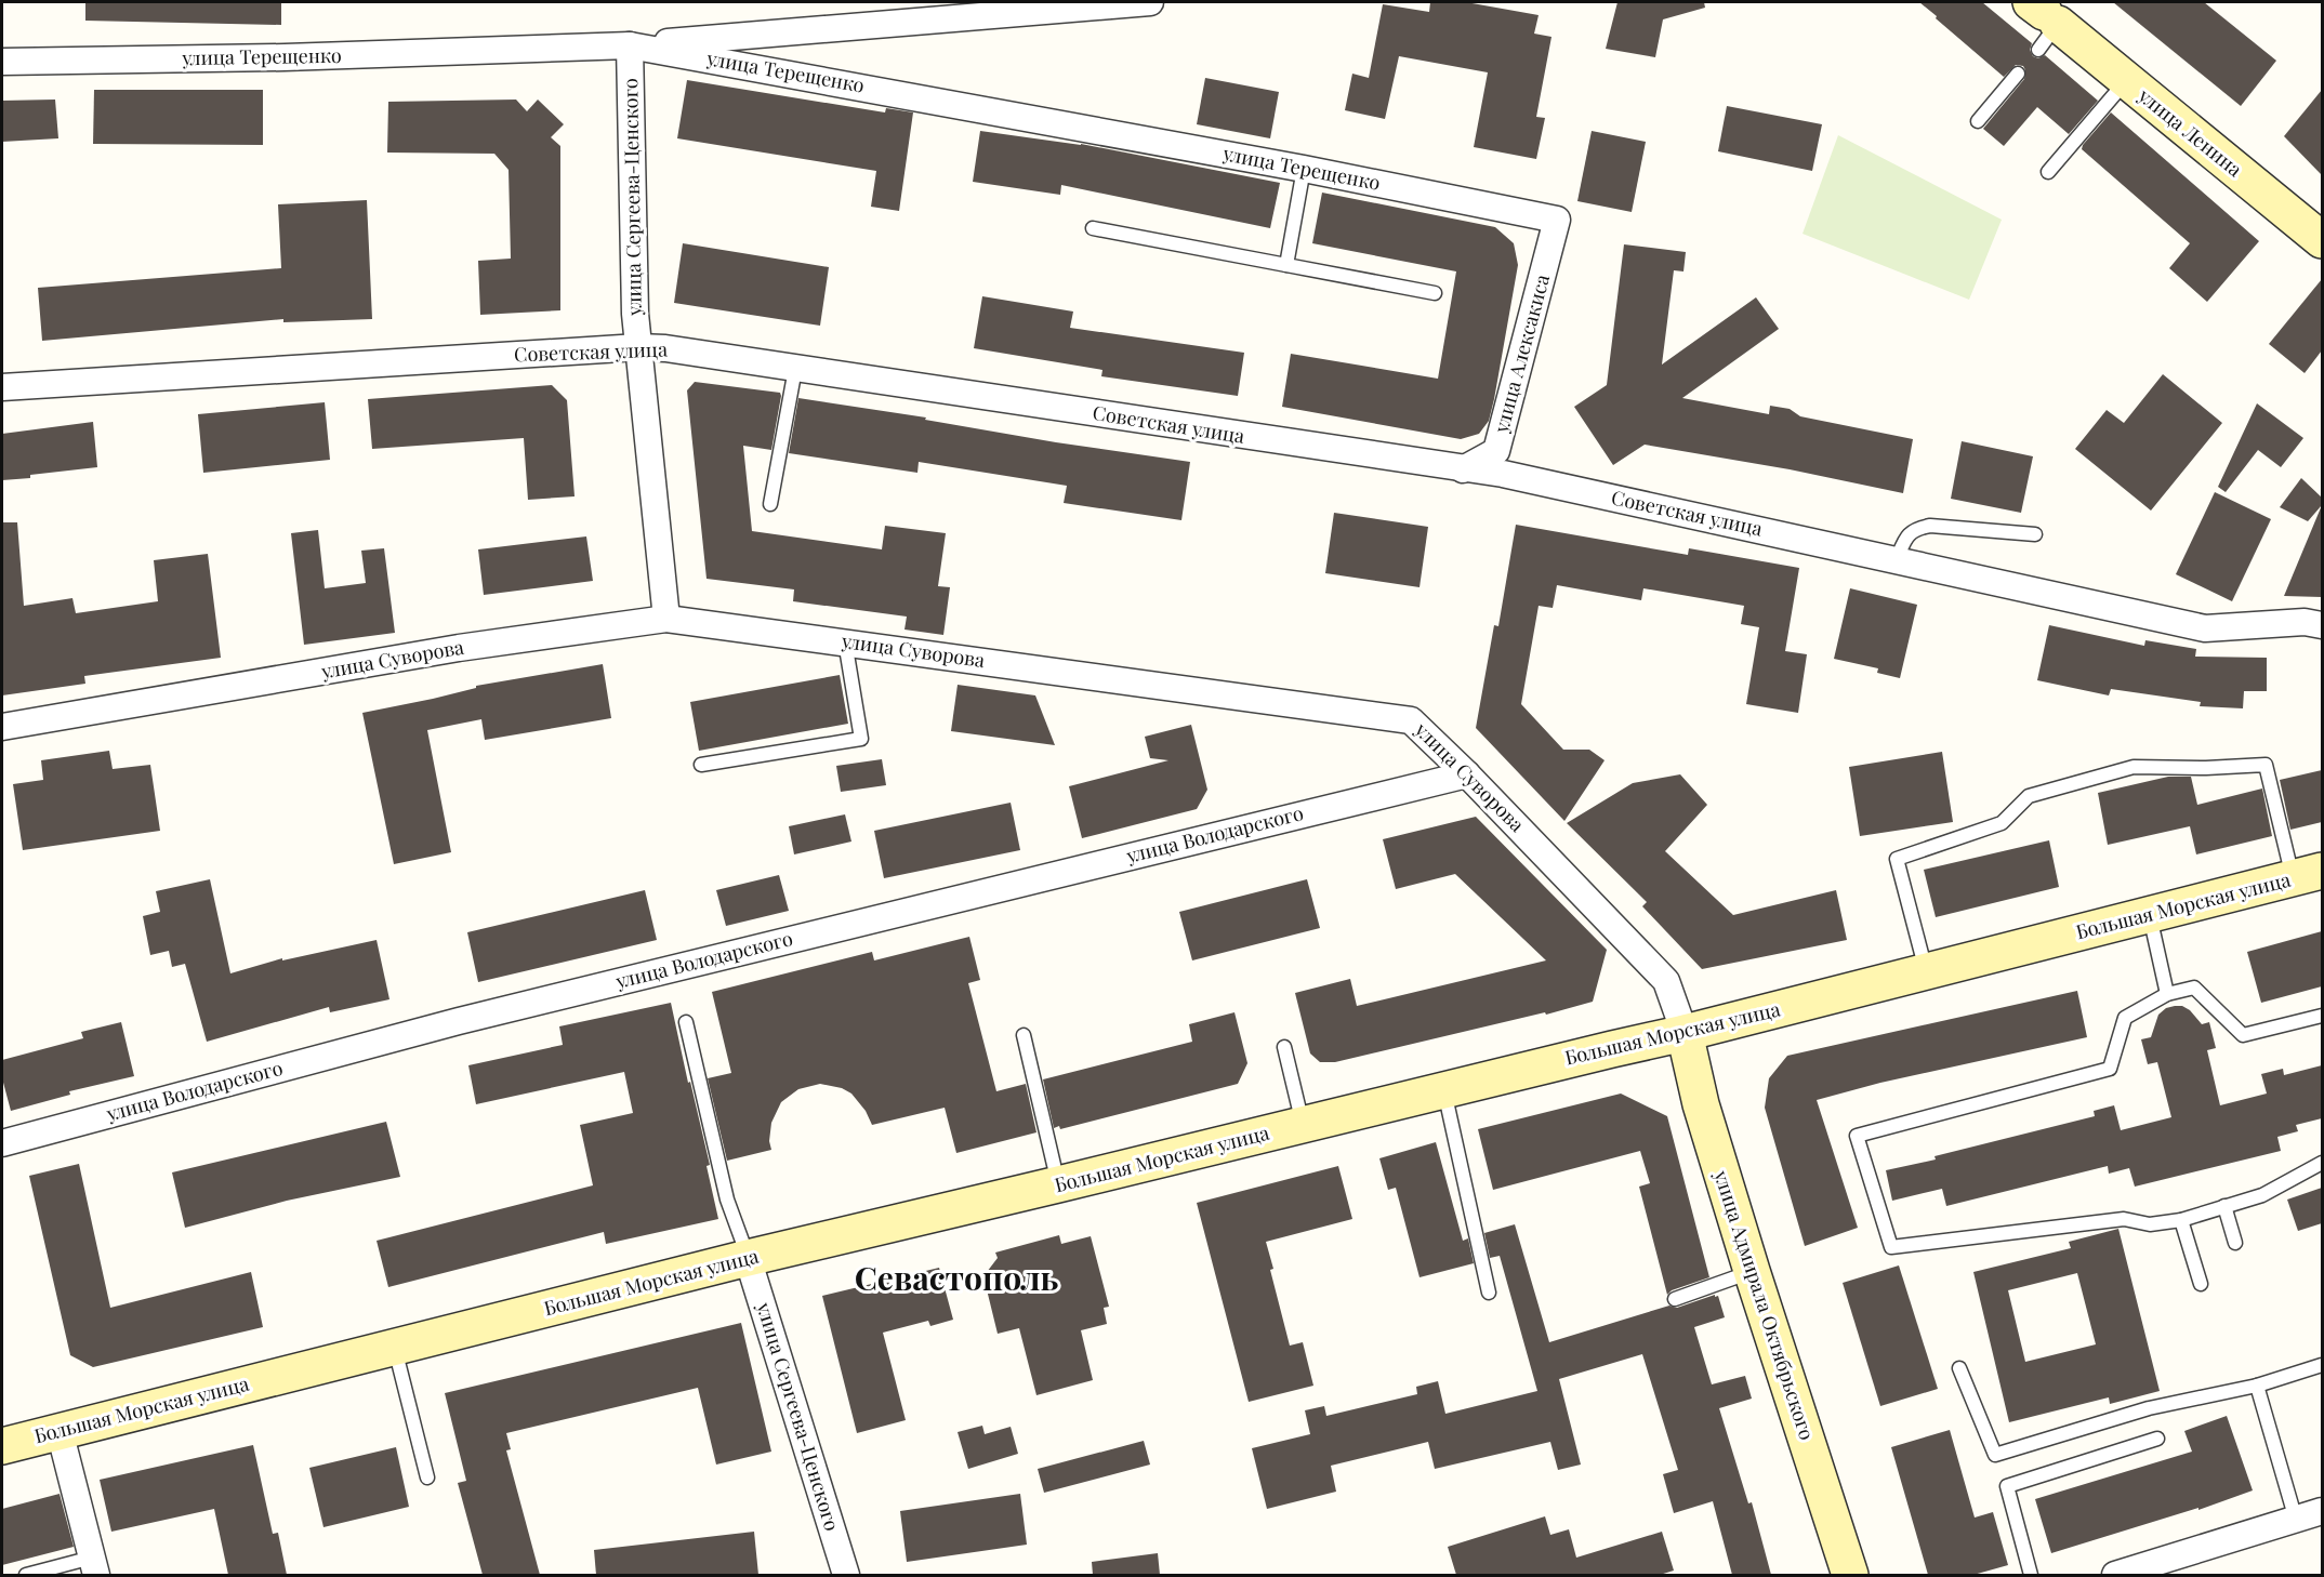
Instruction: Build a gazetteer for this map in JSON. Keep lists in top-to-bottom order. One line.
{"streets":{"main road":["улица Ленина","Большая Морская улица","улица Адмирала Октябрьского"],"street":["улица Терещенко","улица Сергеева-Ценского","Советская улица","улица Алексакиса","улица Суворова","улица Володарского"]},"crossings":[["улица Терещенко","улица Сергеева-Ценского"],["улица Терещенко","улица Алексакиса"],["улица Сергеева-Ценского","Советская улица"],["улица Сергеева-Ценского","улица Суворова"],["улица Сергеева-Ценского","Большая Морская улица"],["Советская улица","улица Алексакиса"],["улица Суворова","улица Володарского"],["улица Суворова","Большая Морская улица"],["улица Суворова","улица Адмирала Октябрьского"],["Большая Морская улица","улица Адмирала Октябрьского"]],"districts":["Севастополь"]}
